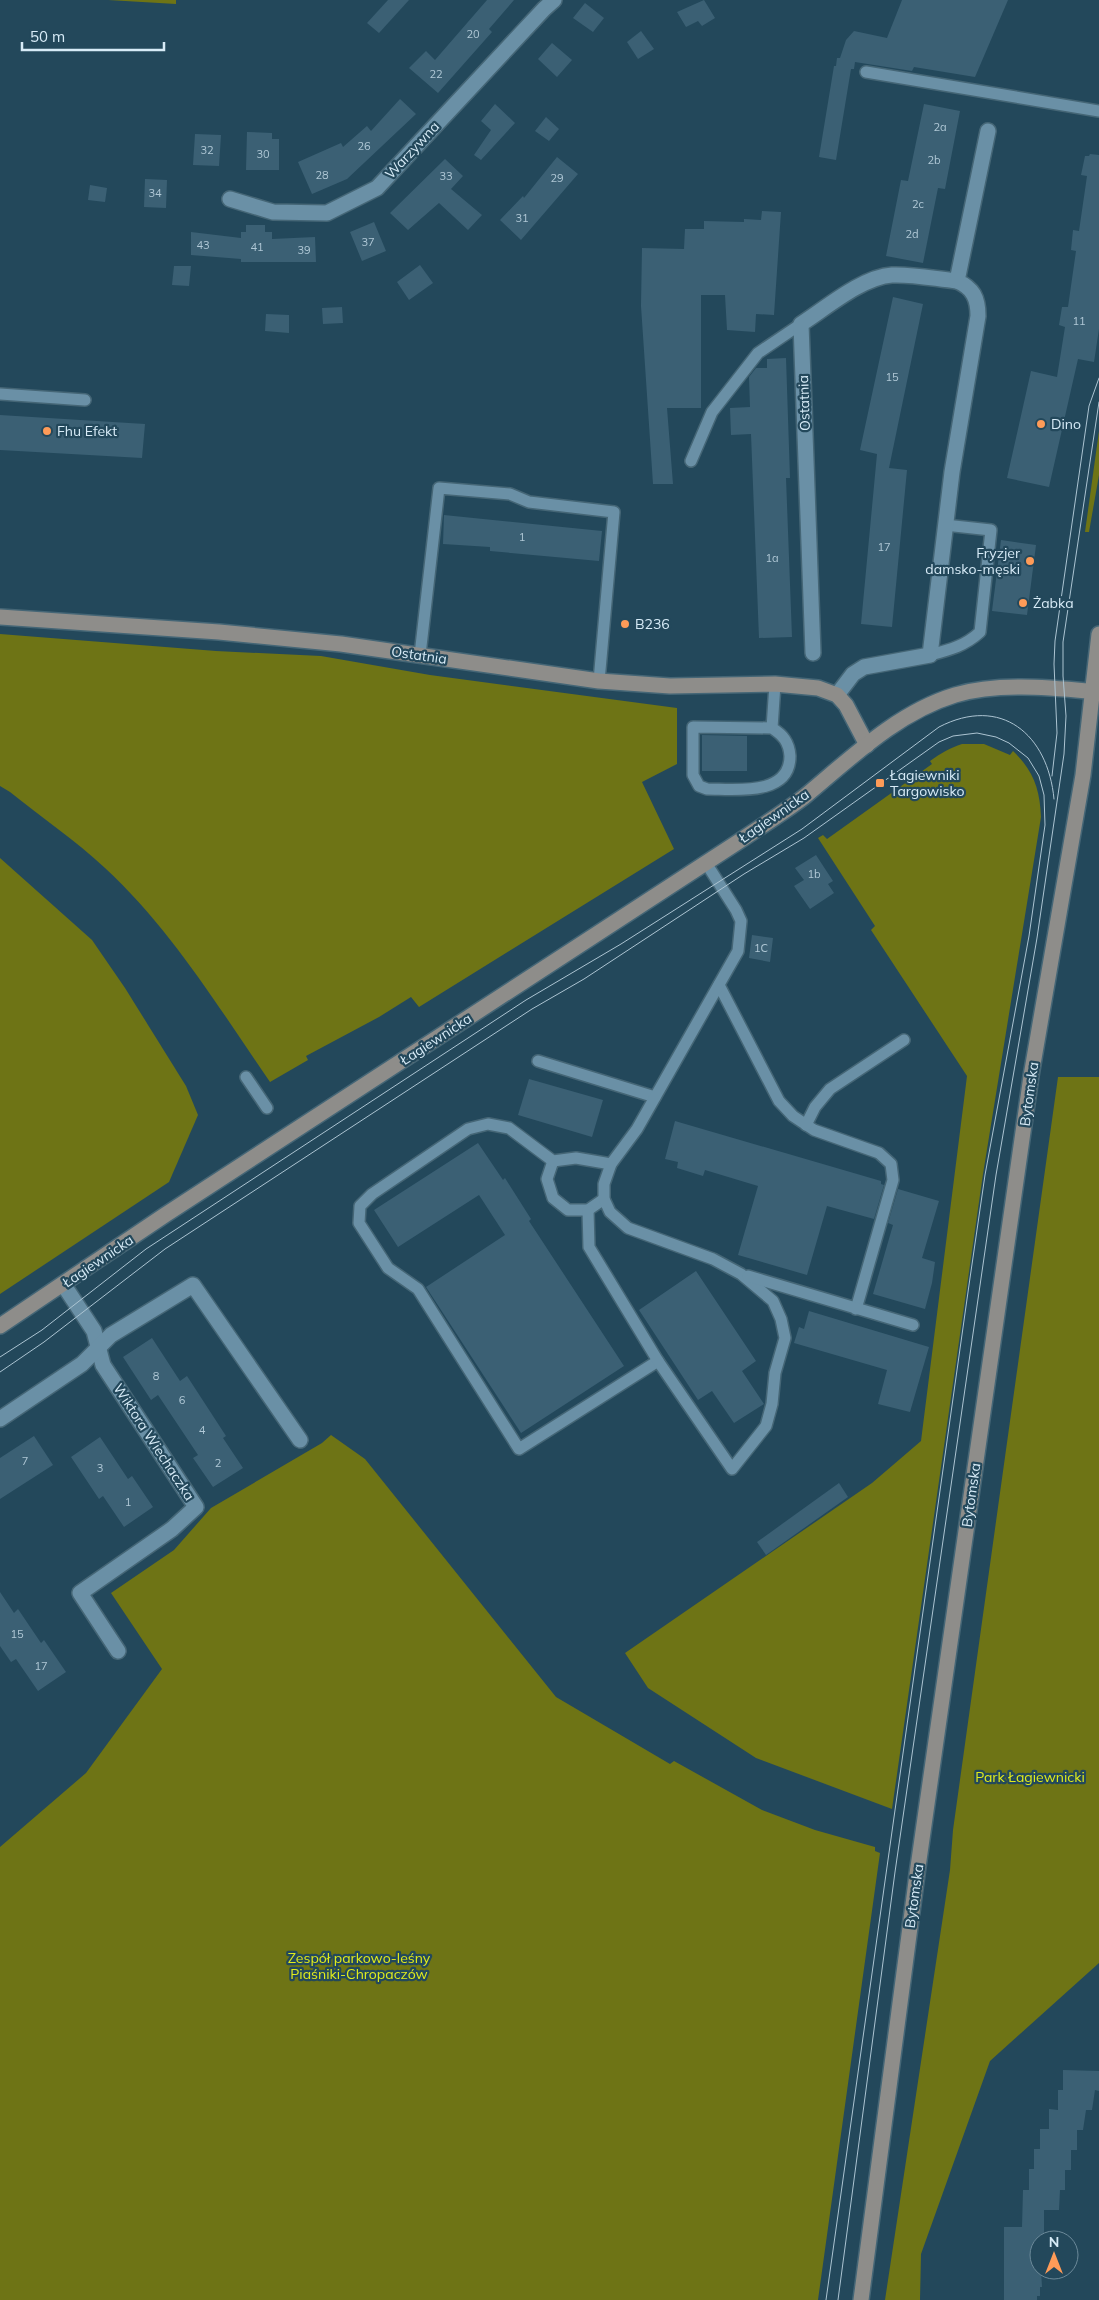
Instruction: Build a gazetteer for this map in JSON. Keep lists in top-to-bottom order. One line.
{"streets":{"street":["Warzywna","Ostatnia","Łagiewnicka","Bytomska","Wiktora Wiechaczka"]},"crossings":[["Łagiewnicka","Wiktora Wiechaczka"]],"parks":["Park Łagiewnicki","Zespół parkowo-leśny Piaśniki-Chropaczów"],"places":{"other":["Dino","Fhu Efekt","Fryzjer damsko-męski","Żabka","B236"],"transit":["Łagiewniki Targowisko"]},"house_numbers":["20","22","2a","26","32","30","2b","28","33","29","34","2c","31","2d","37","43","41","39","11","15","1","17","1a","1b","1C","8","6","4","7","2","3","1","15","17"],"scale_bar":"50 m","north":"top"}
